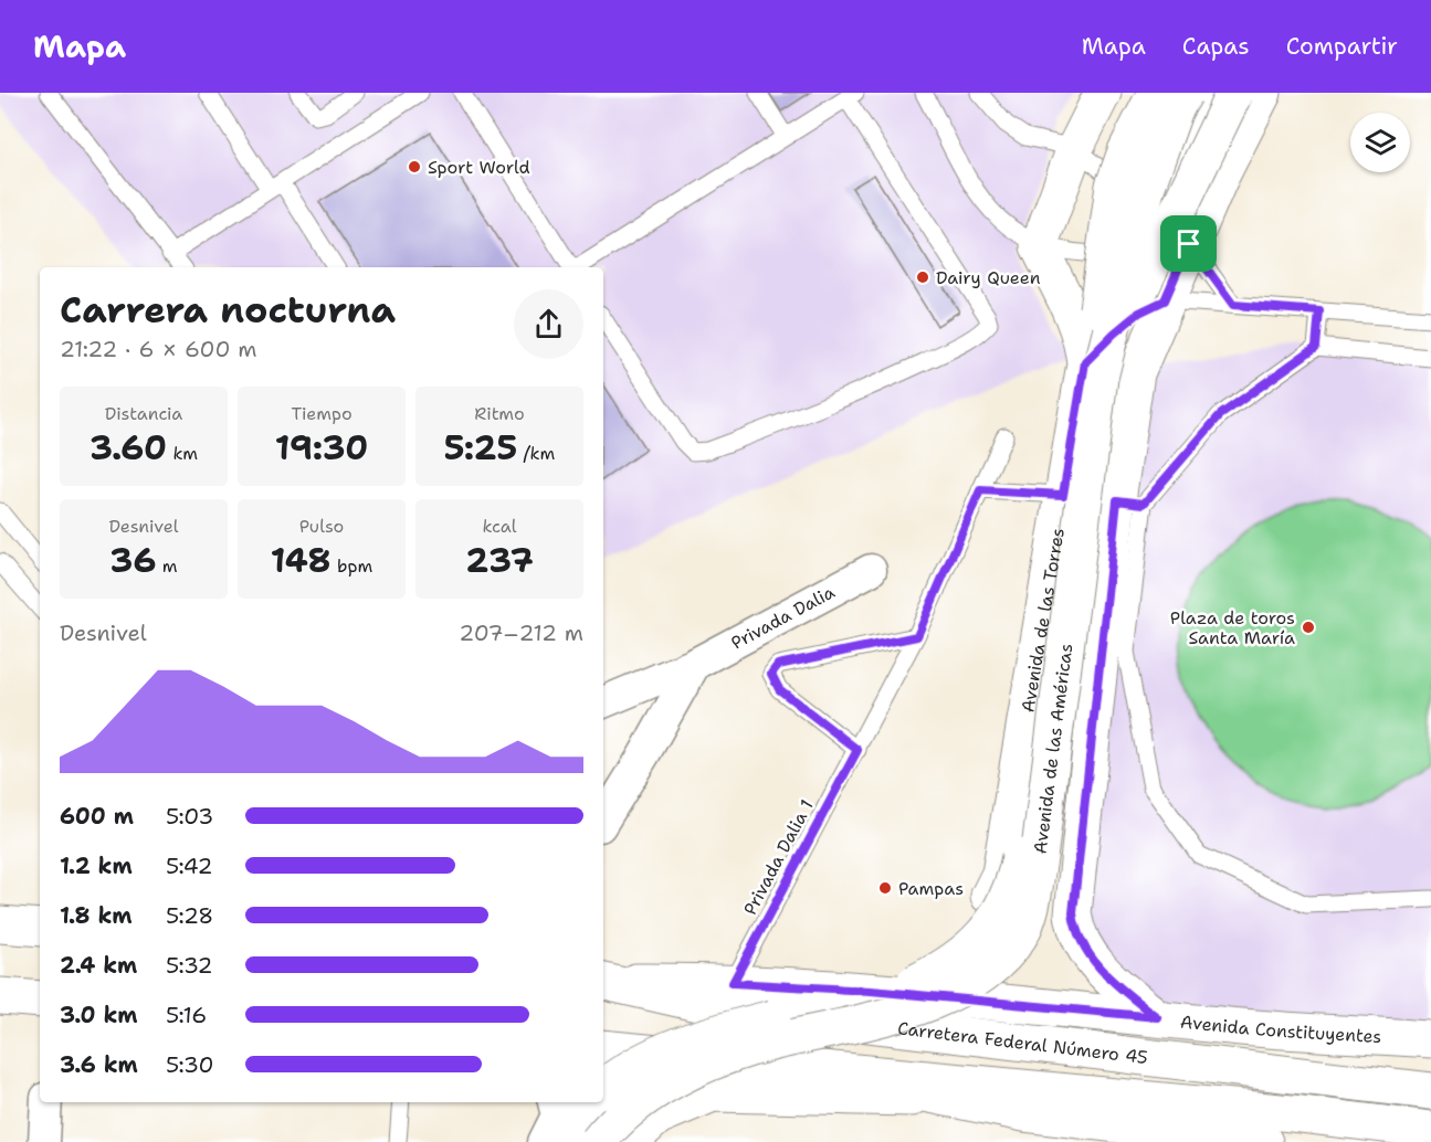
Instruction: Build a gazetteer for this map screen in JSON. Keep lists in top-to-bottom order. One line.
{"streets":{"main road":["Avenida de las Torres","Avenida de las Américas","Avenida Constituyentes","Carretera Federal Número 45"],"street":["Privada Dalia"],"lane":["Privada Dalia 1"]},"crossings":[["Avenida de las Torres","Avenida de las Américas"],["Avenida de las Torres","Avenida Constituyentes"],["Privada Dalia 1","Avenida Constituyentes"],["Avenida Constituyentes","Carretera Federal Número 45"]],"places":["Sport World","Dairy Queen","Plaza de toros Santa María","Pampas"],"page":{"header":"Mapa","nav":["Mapa","Capas","Compartir"],"heading":["Carrera nocturna","21:22 · 6 × 600 m"],"stats":[["Distancia","3.60 km"],["Tiempo","19:30"],["Ritmo","5:25 /km"],["Desnivel","36 m"],["Pulso","148 bpm"],["kcal","237"]],"chart":["Desnivel","207–212 m"],"list":[{"name":"600 m","note":"5:03"},{"name":"1.2 km","note":"5:42"},{"name":"1.8 km","note":"5:28"},{"name":"2.4 km","note":"5:32"},{"name":"3.0 km","note":"5:16"},{"name":"3.6 km","note":"5:30"}]}}
